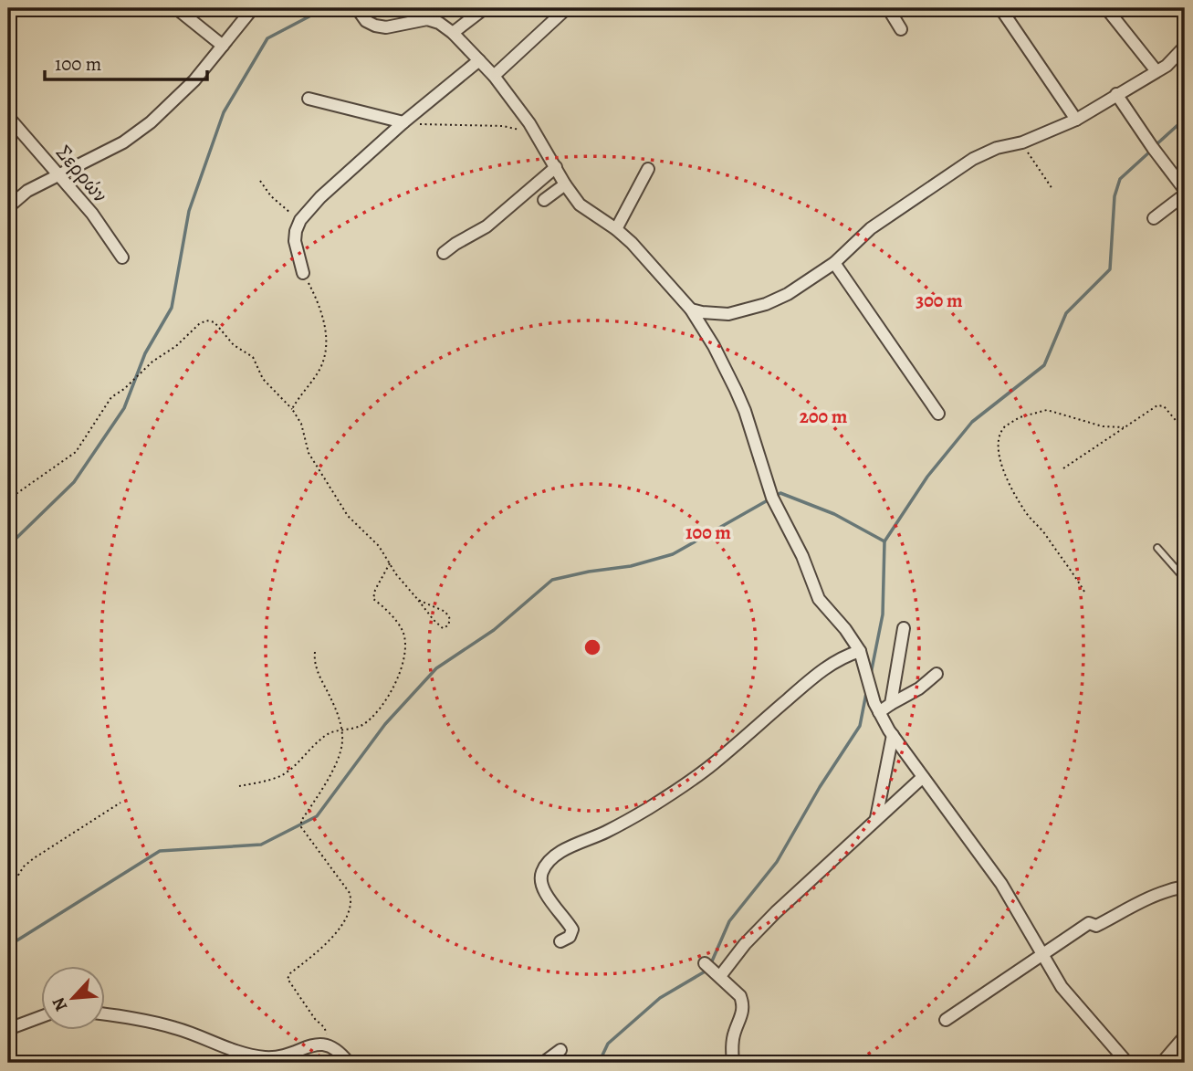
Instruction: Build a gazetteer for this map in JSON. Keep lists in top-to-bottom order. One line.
{"streets":{"street":["Σερρών"]},"scale_bar":"100 m","north":"bottom left","rings":["300 m","200 m","100 m"]}
